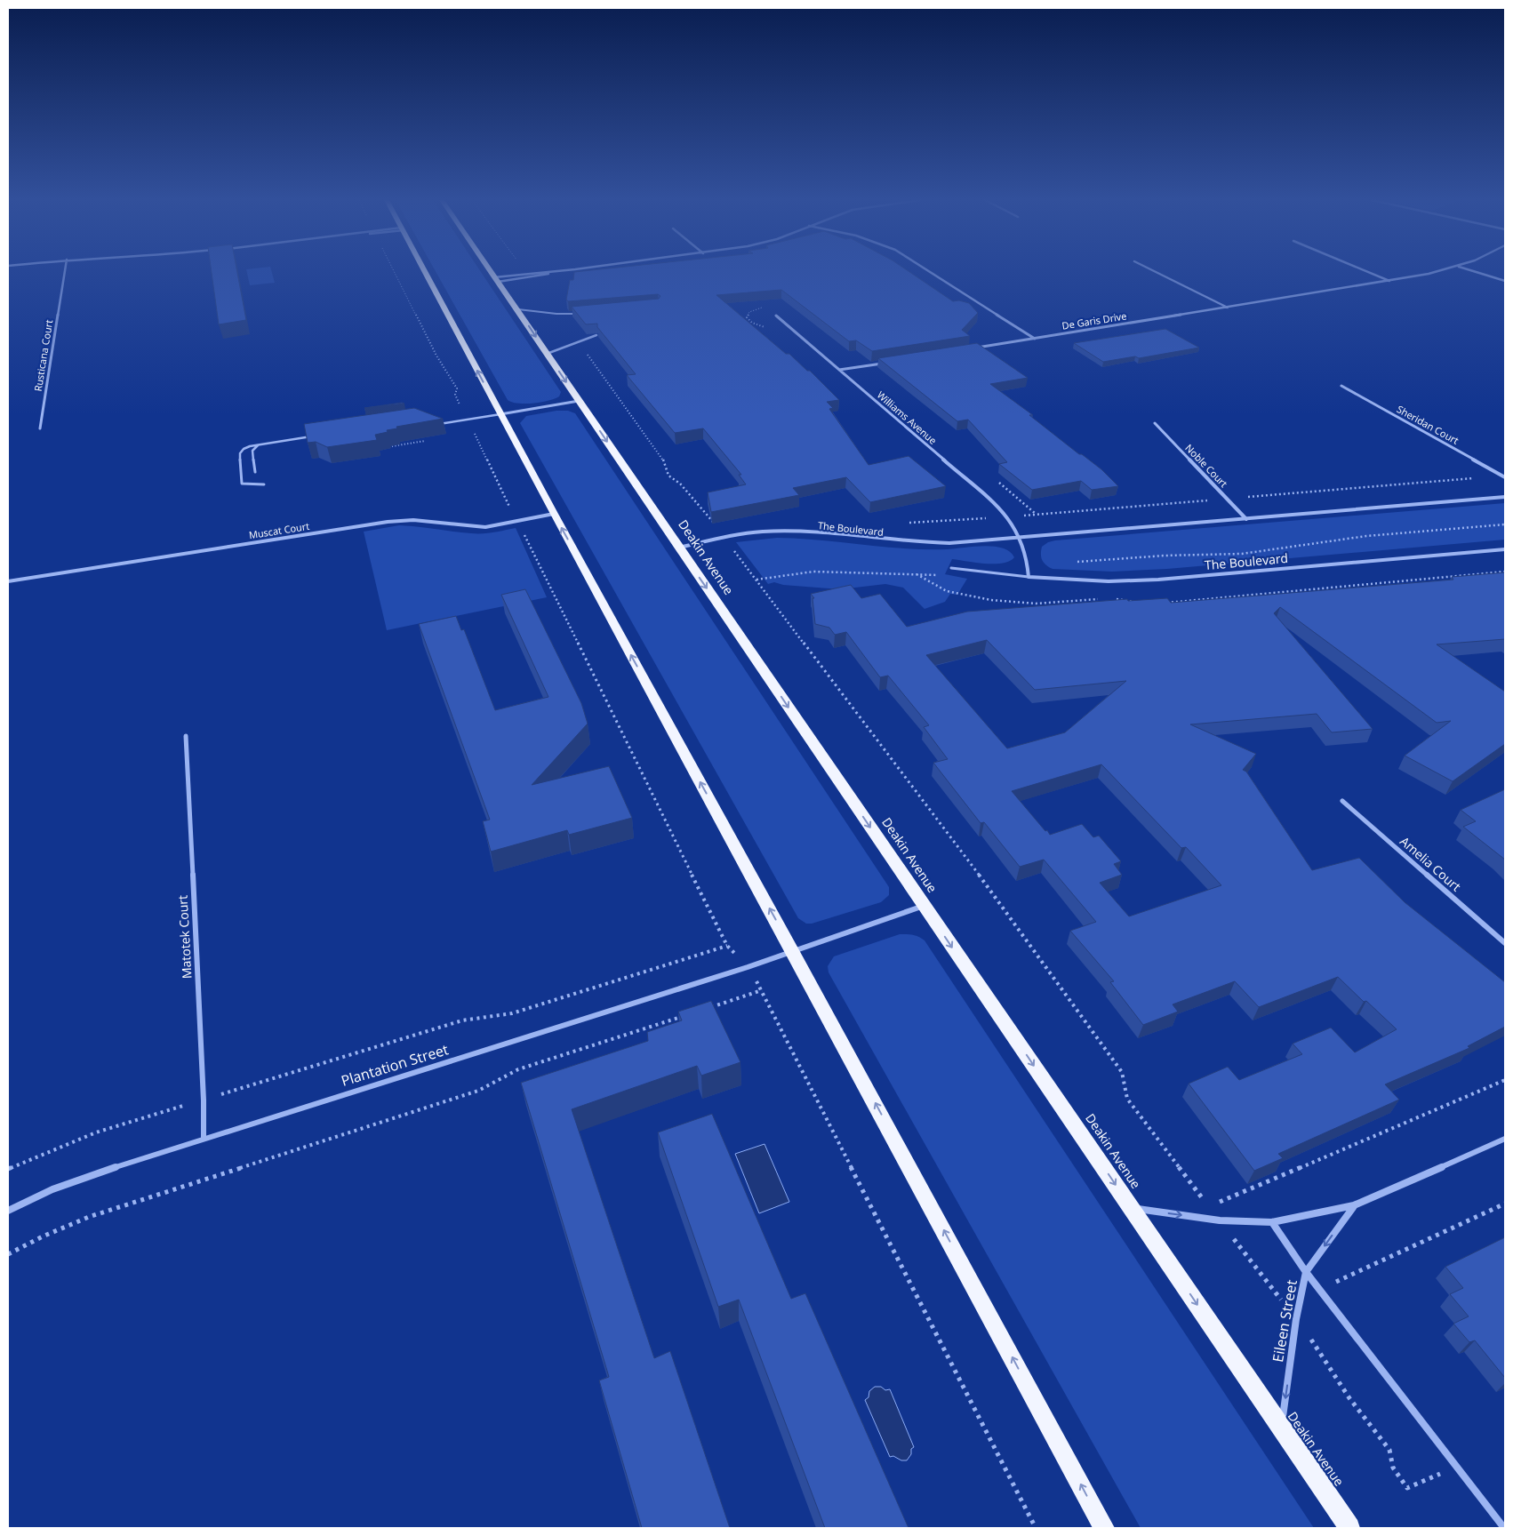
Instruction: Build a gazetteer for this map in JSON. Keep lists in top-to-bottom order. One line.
{"streets":{"highway":["Deakin Avenue"],"street":["De Garis Drive","Rusticana Court","Williams Avenue","Sheridan Court","Noble Court","The Boulevard","Muscat Court","Amelia Court","Matotek Court","Plantation Street","Eileen Street"]},"crossings":[["Williams Avenue","The Boulevard"],["Noble Court","The Boulevard"],["The Boulevard","Deakin Avenue"],["Deakin Avenue","Plantation Street"],["Deakin Avenue","Eileen Street"],["Matotek Court","Plantation Street"]],"one_way":["Eileen Street"]}
